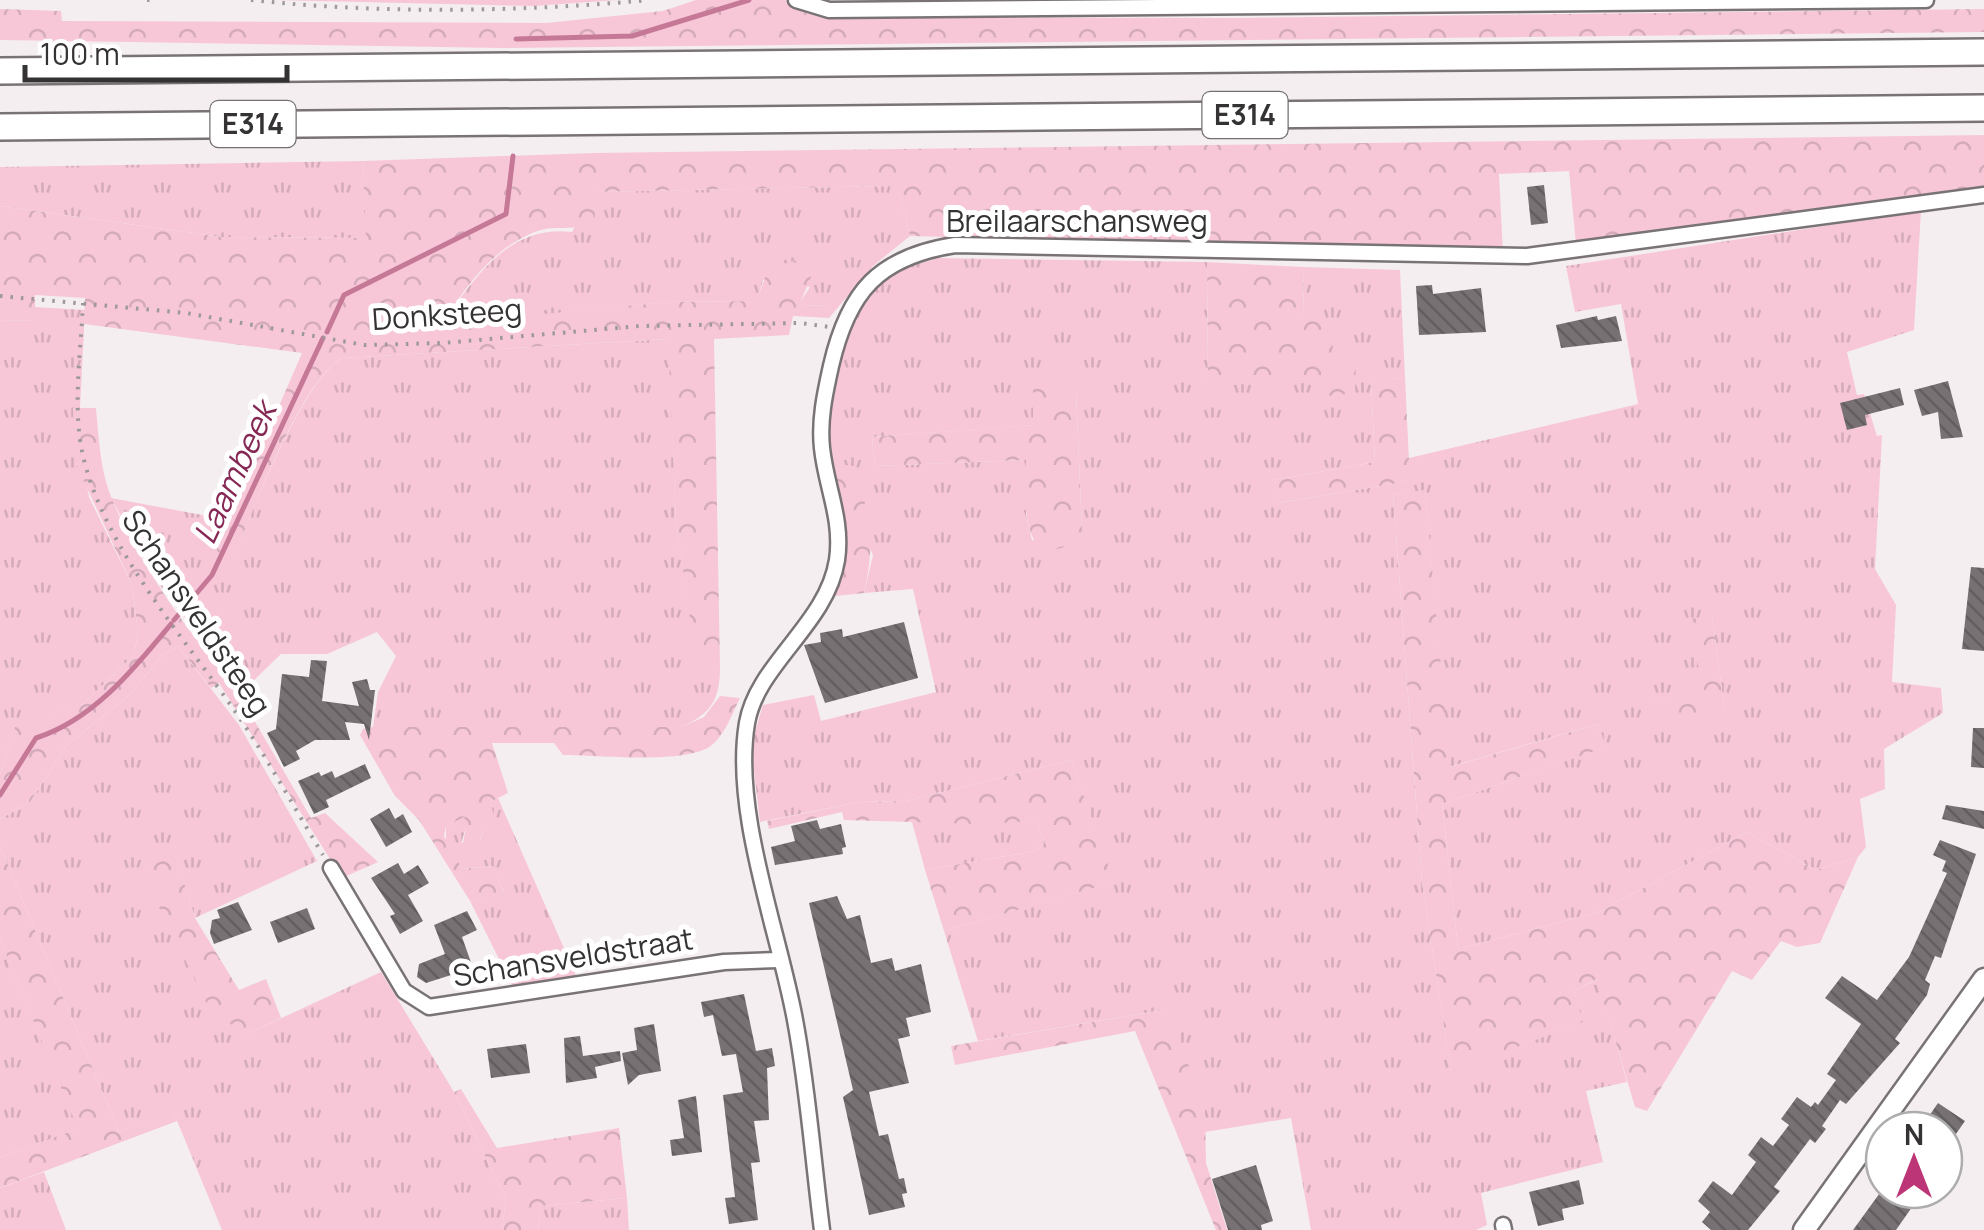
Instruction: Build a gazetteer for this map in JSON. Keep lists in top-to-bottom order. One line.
{"streets":{"highway":["E314"],"street":["Breilaarschansweg","Schansveldstraat"],"path":["Donksteeg","Schansveldsteeg"]},"crossings":[["Breilaarschansweg","Donksteeg"],["Breilaarschansweg","Schansveldstraat"],["Donksteeg","Schansveldsteeg"],["Schansveldsteeg","Schansveldstraat"]],"water":["Laambeek"],"scale_bar":"100 m","north":"top"}
